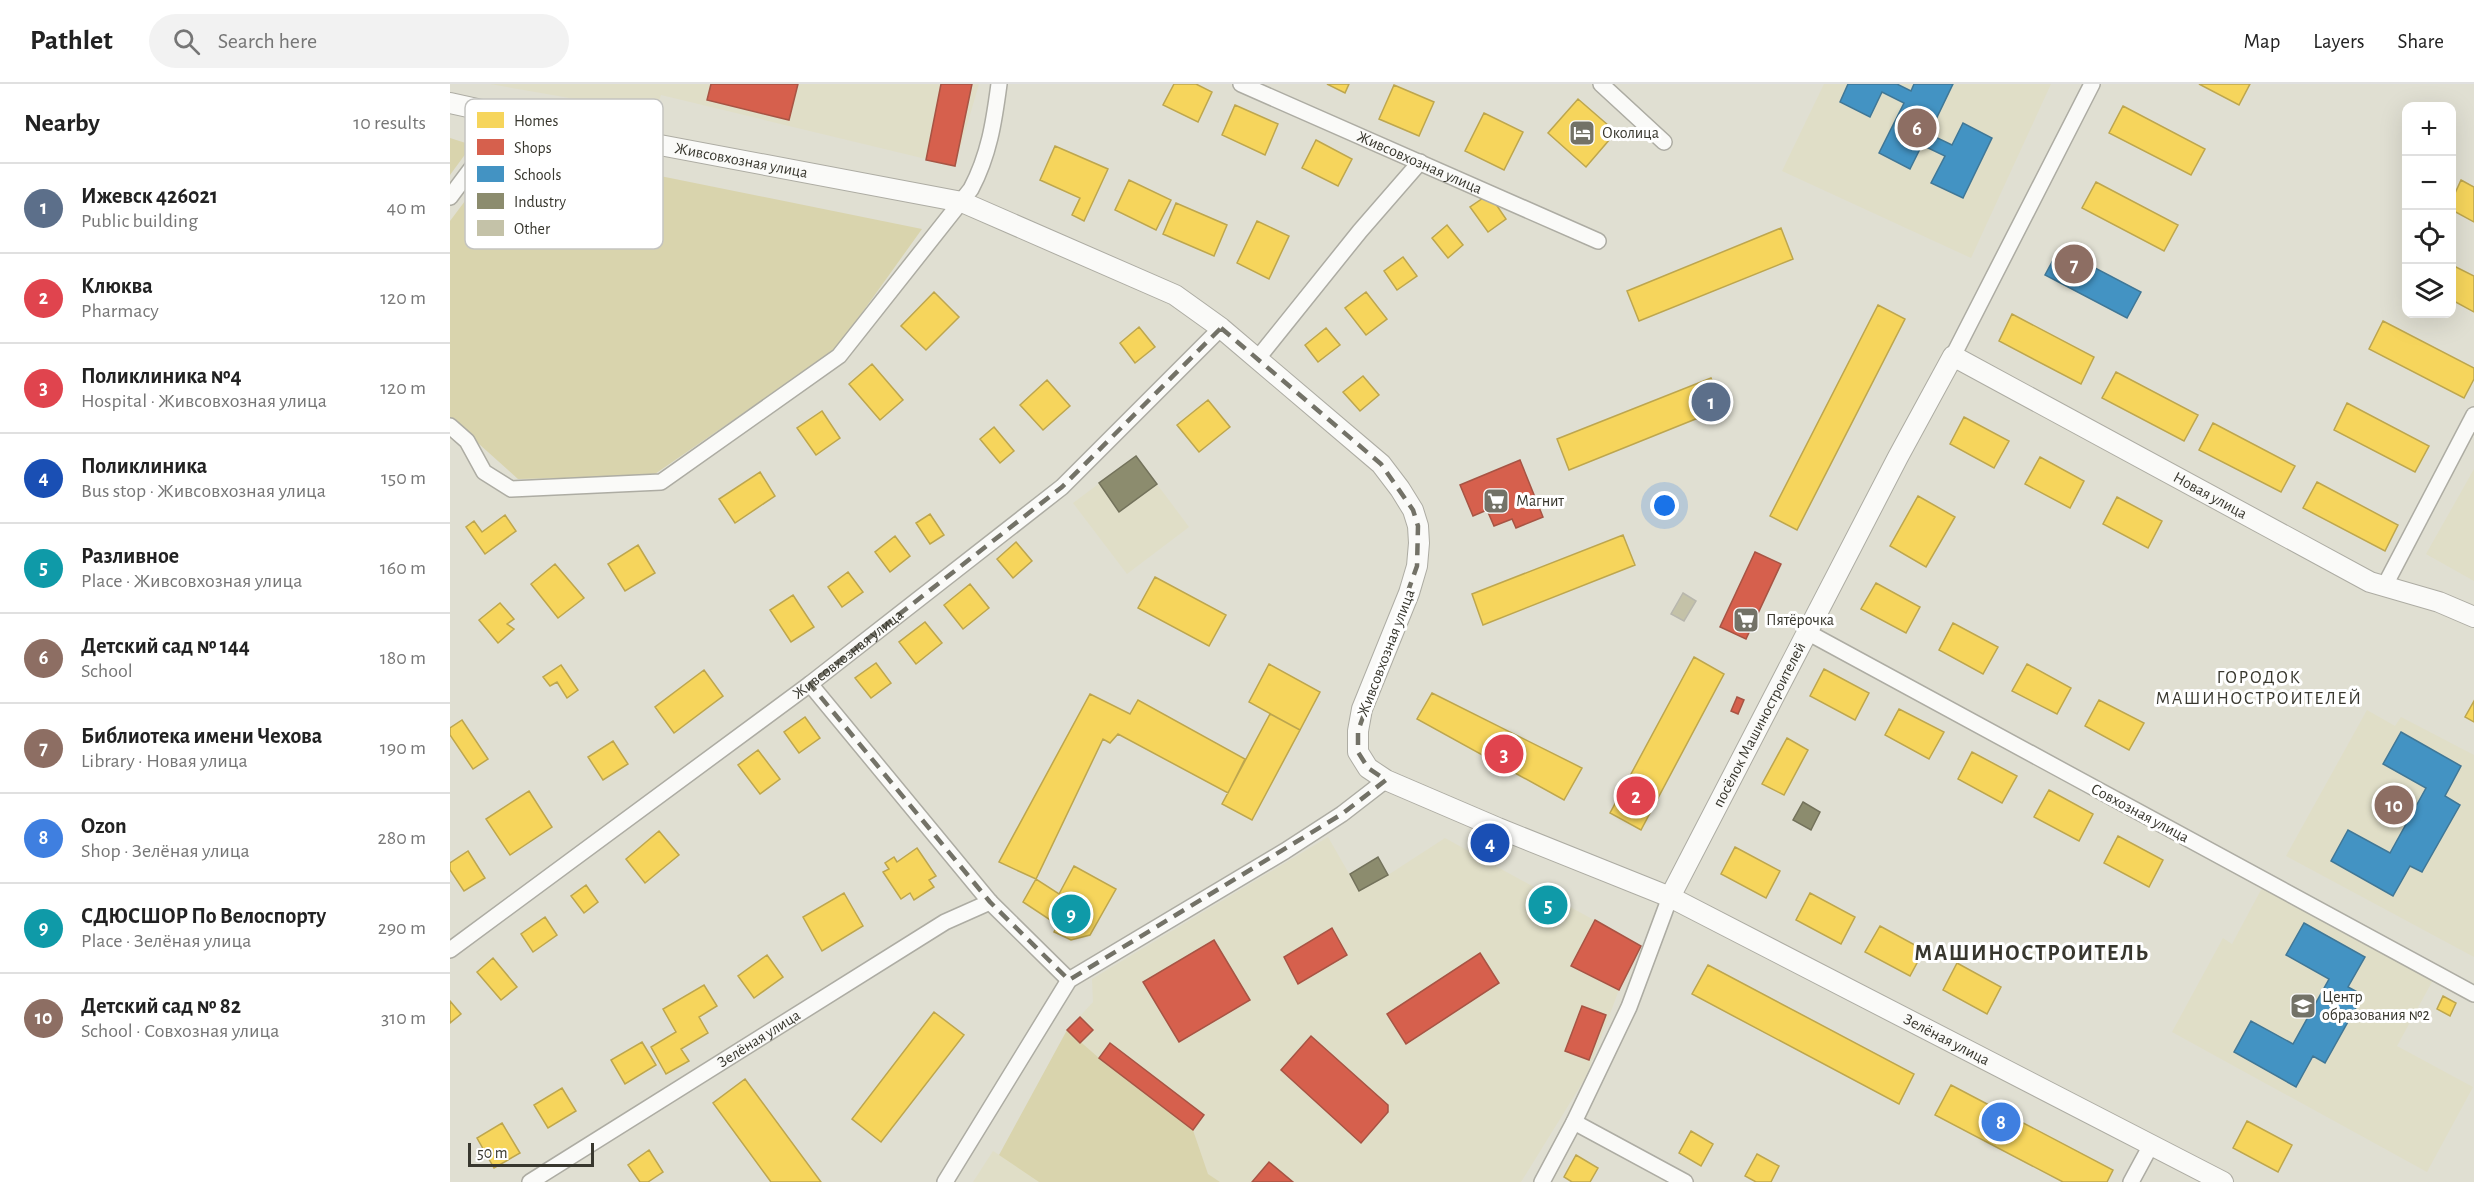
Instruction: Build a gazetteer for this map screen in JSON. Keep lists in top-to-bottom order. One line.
{"streets":{"street":["Живсовхозная улица","Новая улица","посёлок Машиностроителей","Совхозная улица","Зелёная улица"]},"crossings":[["Живсовхозная улица","посёлок Машиностроителей"],["Живсовхозная улица","Зелёная улица"],["Новая улица","посёлок Машиностроителей"],["посёлок Машиностроителей","Совхозная улица"],["посёлок Машиностроителей","Зелёная улица"]],"districts":["ГОРОДОК МАШИНОСТРОИТЕЛЕЙ","МАШИНОСТРОИТЕЛЬ"],"places":{"hotel":["Околица"],"supermarket":["Магнит","Пятёрочка"],"school or university":["Центр образования №2"]},"legend":["Homes","Shops","Schools","Industry","Other"],"scale_bar":"50 m","page":{"header":"Pathlet","search":"Search here","nav":["Map","Layers","Share"],"heading":["Nearby","10 results"],"map_buttons":["+","−"],"pins":["6","7","1","3","2","10","4","5","9","8"],"list":[{"mark":"1","name":"Ижевск 426021","note":"Public building","value":"40 m"},{"mark":"2","name":"Клюква","note":"Pharmacy","value":"120 m"},{"mark":"3","name":"Поликлиника №4","note":"Hospital · Живсовхозная улица","value":"120 m"},{"mark":"4","name":"Поликлиника","note":"Bus stop · Живсовхозная улица","value":"150 m"},{"mark":"5","name":"Разливное","note":"Place · Живсовхозная улица","value":"160 m"},{"mark":"6","name":"Детский сад № 144","note":"School","value":"180 m"},{"mark":"7","name":"Библиотека имени Чехова","note":"Library · Новая улица","value":"190 m"},{"mark":"8","name":"Ozon","note":"Shop · Зелёная улица","value":"280 m"},{"mark":"9","name":"СДЮСШОР По Велоспорту","note":"Place · Зелёная улица","value":"290 m"},{"mark":"10","name":"Детский сад № 82","note":"School · Совхозная улица","value":"310 m"}],"scale":"50 m"}}
